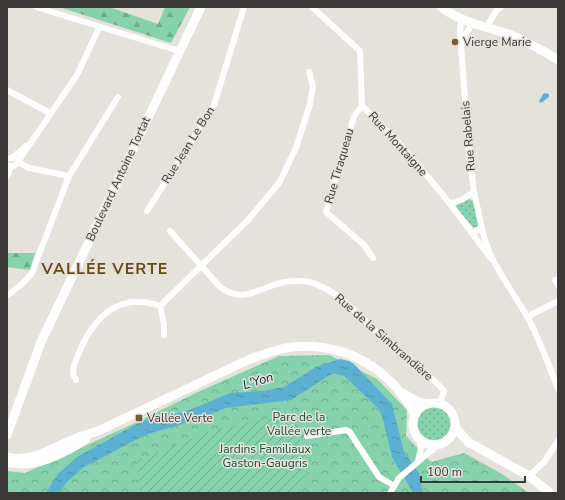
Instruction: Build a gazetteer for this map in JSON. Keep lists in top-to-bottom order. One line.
{"streets":{"street":["Rue Rabelais","Rue Montaigne","Rue Jean Le Bon","Rue Tiraqueau","Boulevard Antoine Tortat","Rue de la Simbrandière"]},"crossings":[["Rue Rabelais","Rue Montaigne"],["Rue Montaigne","Rue Tiraqueau"]],"districts":["VALLÉE VERTE"],"water":["L'Yon"],"parks":["Parc de la Vallée verte","Jardins Familiaux Gaston-Gaugris"],"places":{"other":["Vierge Marie"],"transit":["Vallée Verte"]},"scale_bar":"100 m"}
